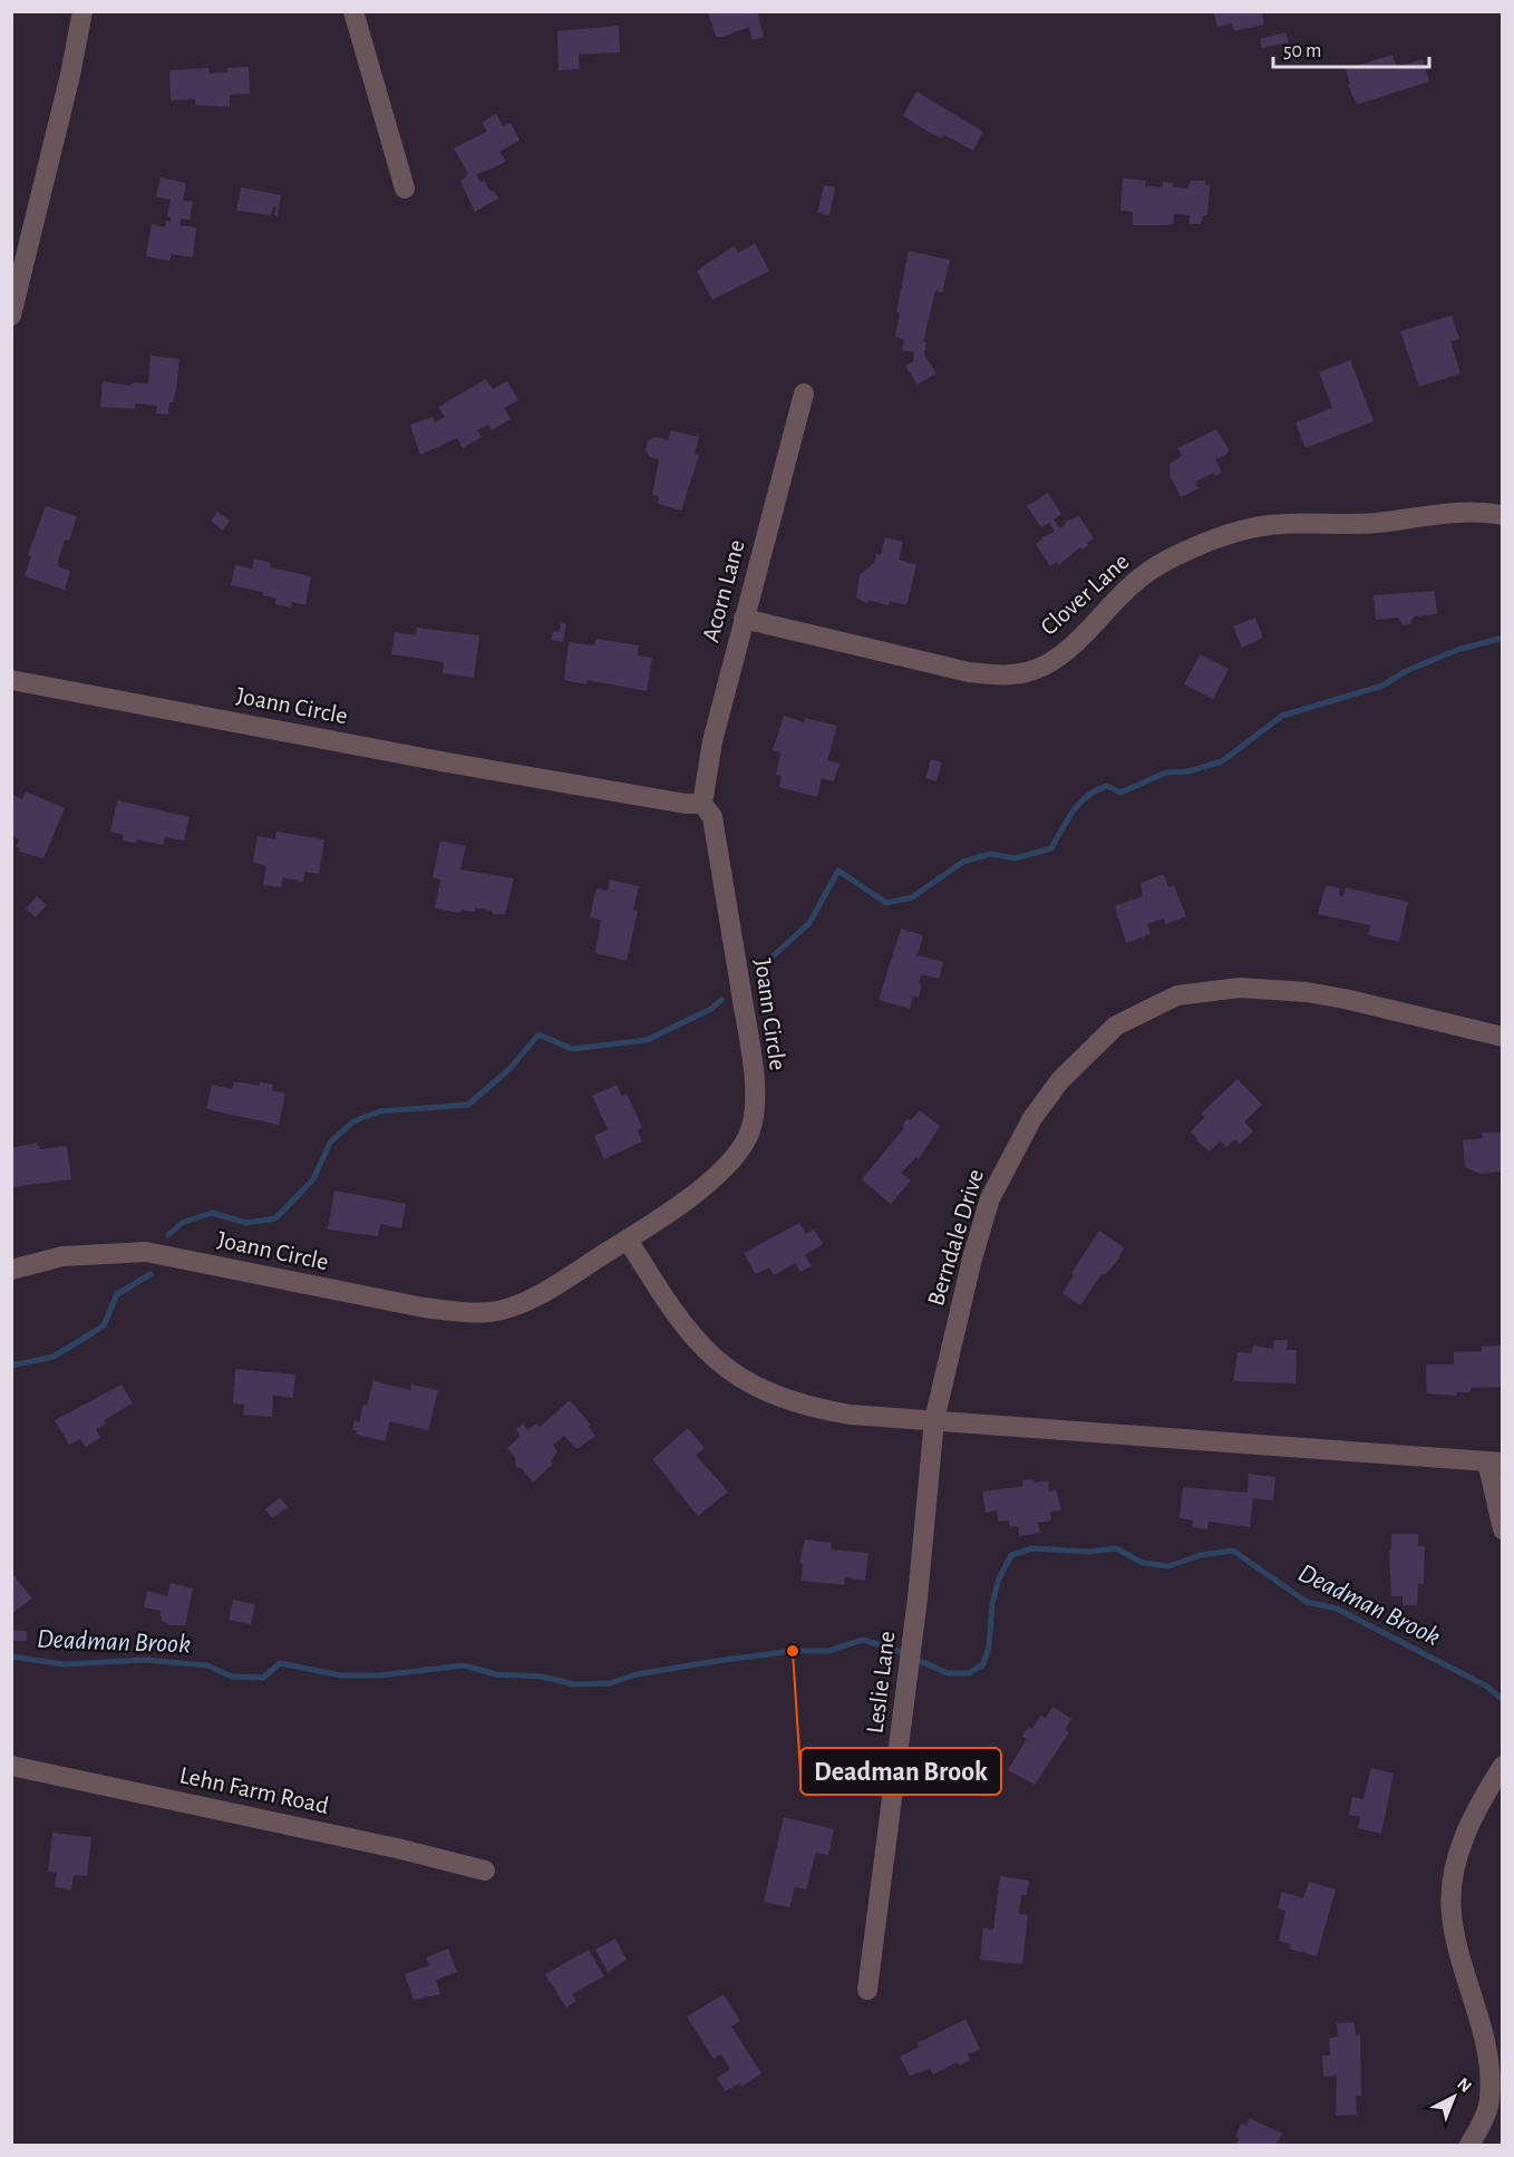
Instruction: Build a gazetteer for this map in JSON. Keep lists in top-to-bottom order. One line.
{"streets":{"street":["Acorn Lane","Clover Lane","Joann Circle","Berndale Drive","Leslie Lane","Lehn Farm Road"]},"crossings":[["Acorn Lane","Clover Lane"],["Acorn Lane","Joann Circle"],["Berndale Drive","Leslie Lane"]],"water":["Deadman Brook"],"places":["Deadman Brook"],"scale_bar":"50 m","north":"top right"}
